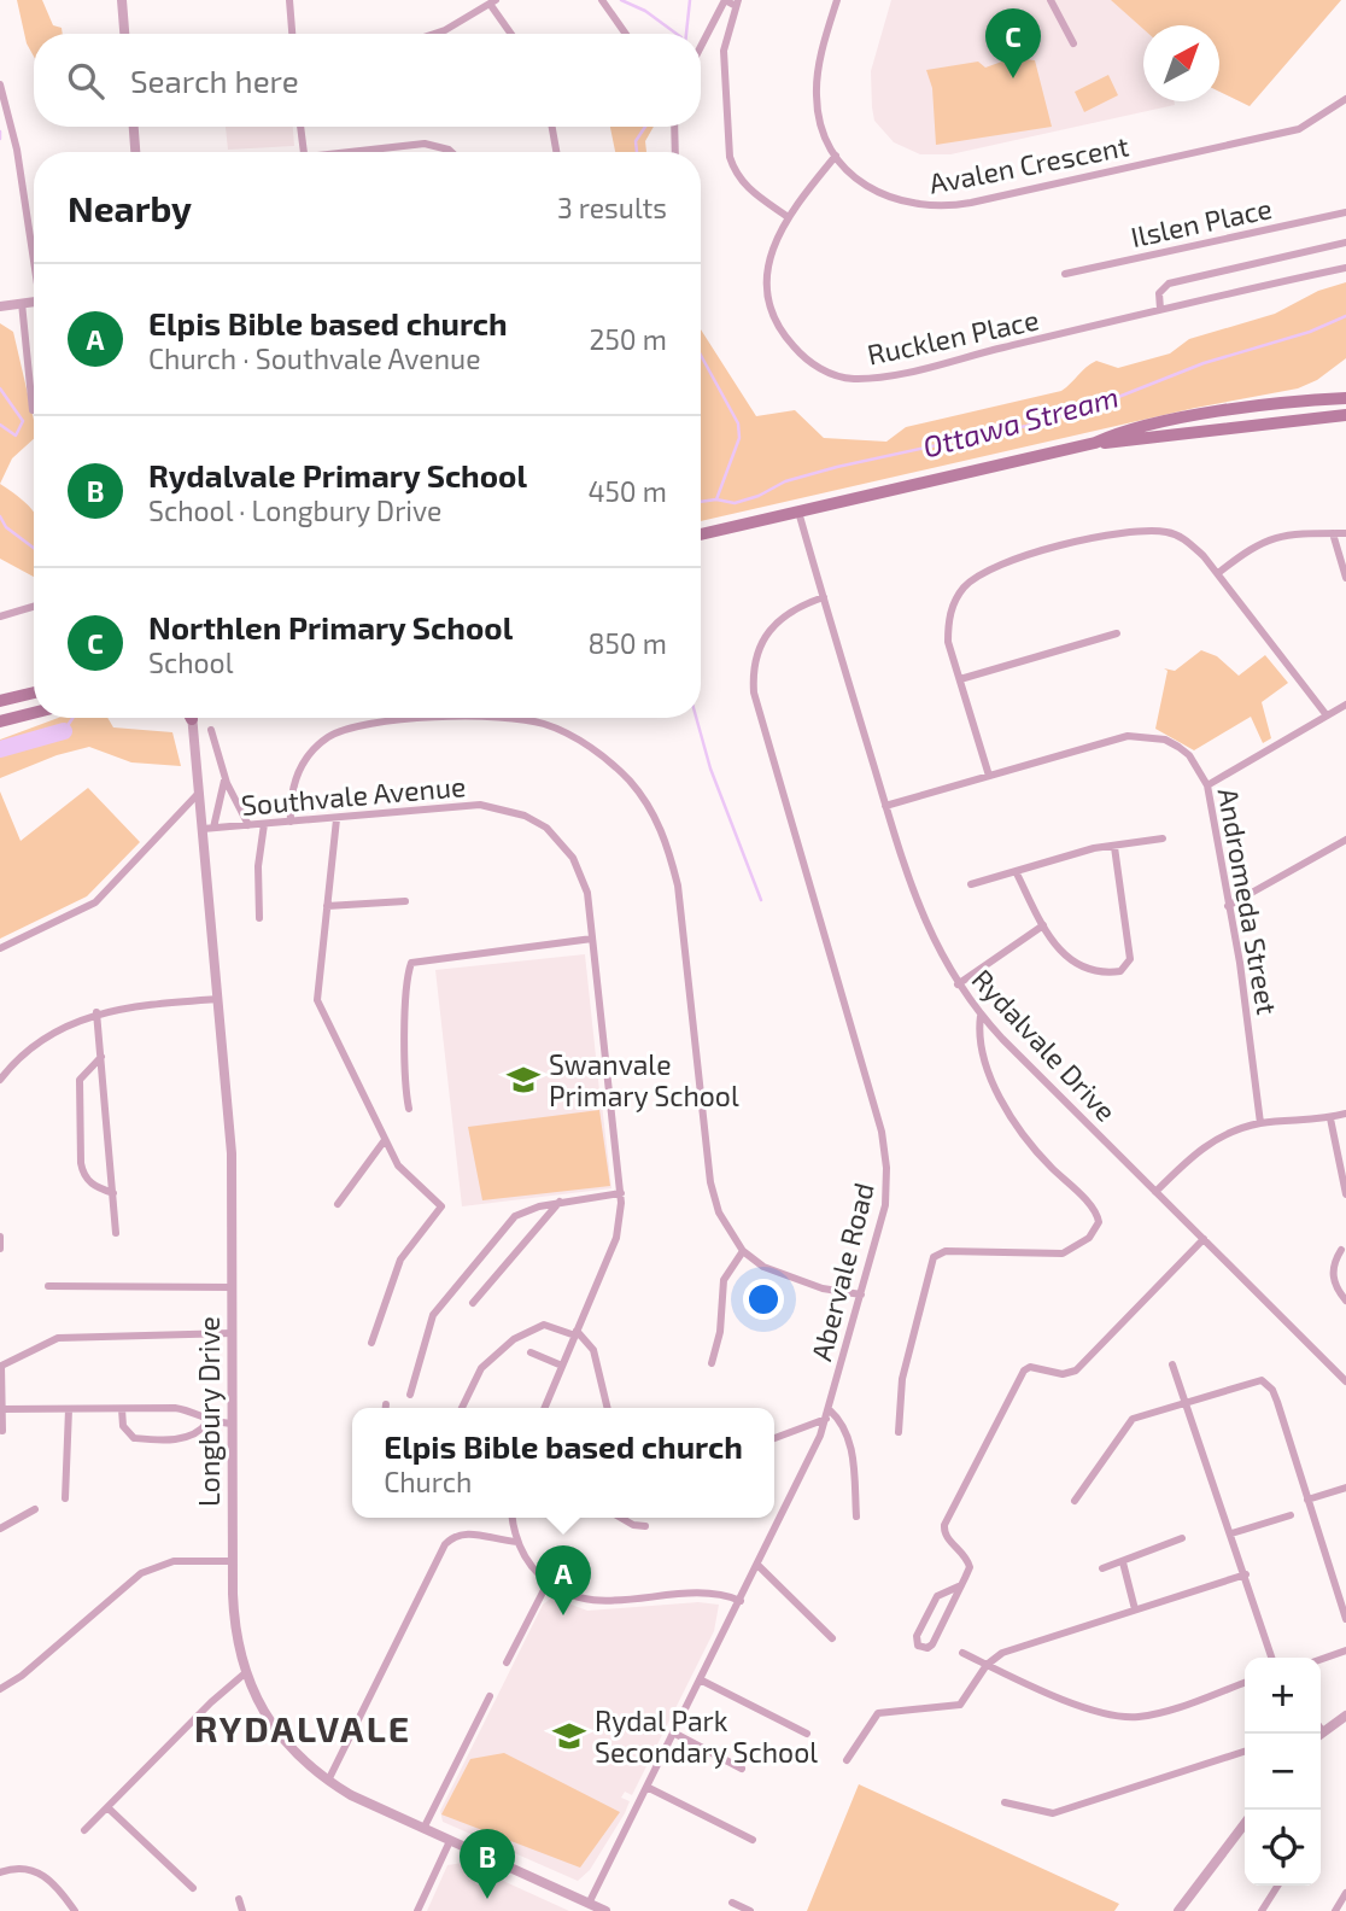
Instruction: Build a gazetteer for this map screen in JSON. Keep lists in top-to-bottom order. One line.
{"streets":{"street":["Avalen Crescent","Ilslen Place","Rucklen Place","Southvale Avenue","Andromeda Street","Rydalvale Drive","Abervale Road","Longbury Drive"]},"crossings":[["Avalen Crescent","Rucklen Place"],["Southvale Avenue","Longbury Drive"],["Andromeda Street","Rydalvale Drive"],["Rydalvale Drive","Abervale Road"],["Abervale Road","Longbury Drive"]],"districts":["RYDALVALE"],"water":["Ottawa Stream"],"places":{"school or university":["Swanvale Primary School","Rydal Park Secondary School"]},"north":"top right","page":{"pins":["C","A","B"],"search":"Search here","heading":["Nearby","3 results"],"list":[{"mark":"A","name":"Elpis Bible based church","note":"Church · Southvale Avenue","value":"250 m"},{"mark":"B","name":"Rydalvale Primary School","note":"School · Longbury Drive","value":"450 m"},{"mark":"C","name":"Northlen Primary School","note":"School","value":"850 m"}],"popup":["Elpis Bible based church","Church"],"map_buttons":["+","−"]}}
